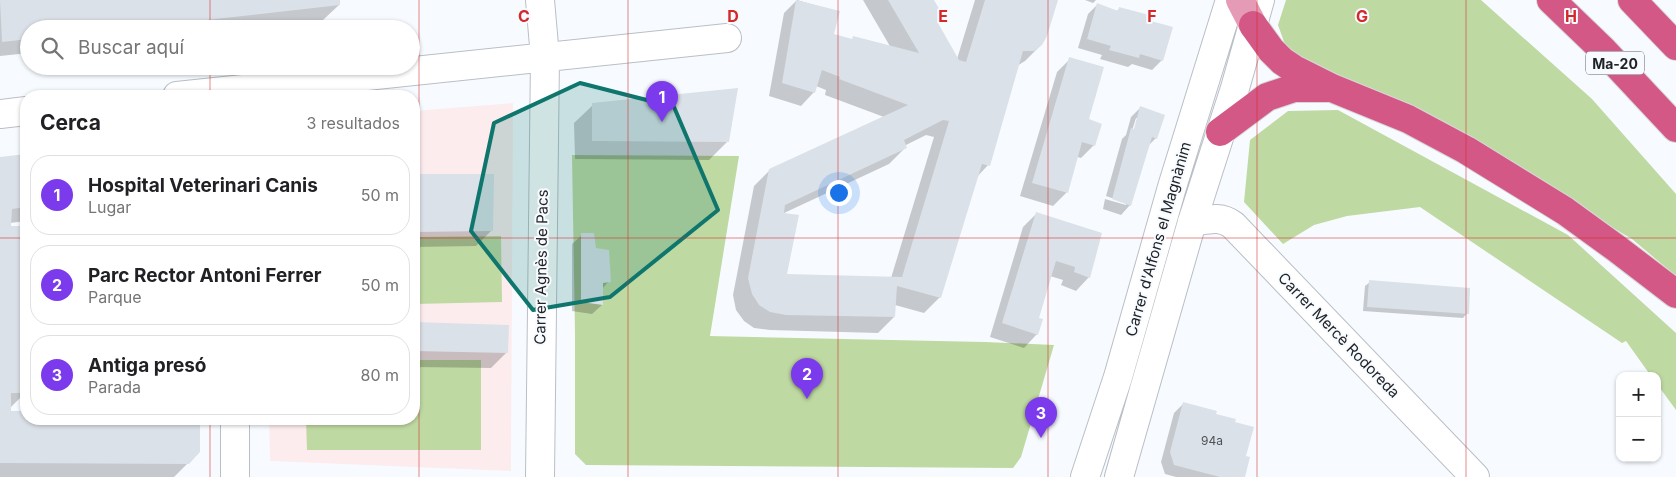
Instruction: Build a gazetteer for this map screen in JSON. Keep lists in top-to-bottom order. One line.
{"streets":{"highway":["Ma-20"],"street":["Carrer d'Alfons el Magnànim","Carrer Agnès de Pacs","Carrer Mercè Rodoreda"]},"crossings":[["Carrer d'Alfons el Magnànim","Carrer Mercè Rodoreda"]],"house_numbers":["94a"],"page":{"search":"Buscar aquí","pins":["1","2","3"],"heading":["Cerca","3 resultados"],"list":[{"mark":"1","name":"Hospital Veterinari Canis","note":"Lugar","value":"50 m"},{"mark":"2","name":"Parc Rector Antoni Ferrer","note":"Parque","value":"50 m"},{"mark":"3","name":"Antiga presó","note":"Parada","value":"80 m"}],"map_buttons":["+","−"]},"grid":{"columns":["C","D","E","F","G","H"]}}
